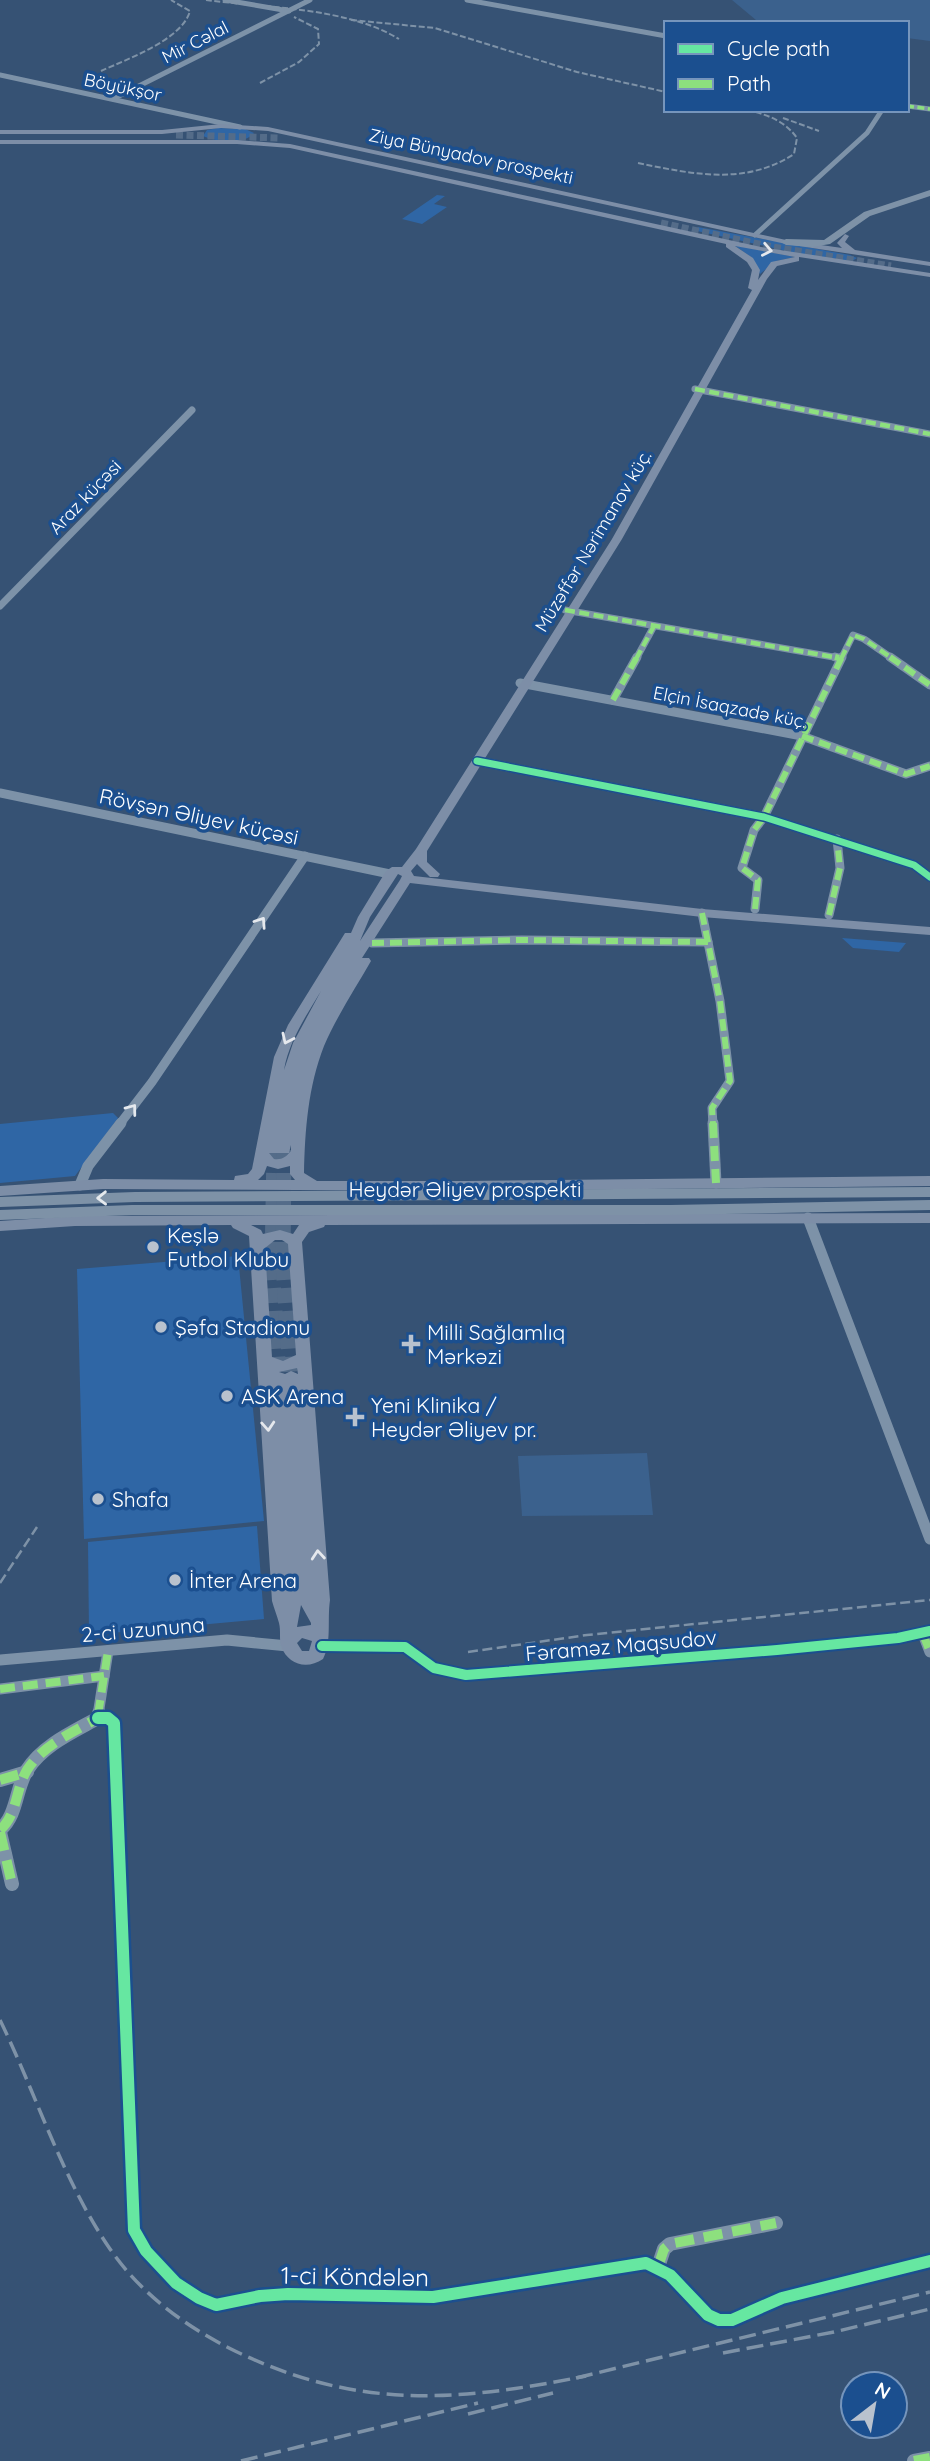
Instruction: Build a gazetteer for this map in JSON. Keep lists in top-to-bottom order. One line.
{"streets":{"highway":["Heydər Əliyev prospekti"],"main road":["Ziya Bünyadov prospekti"],"street":["Mir Cəlal","Böyükşor","Araz küçəsi","Elçin İsaqzadə küç.","Rövşən Əliyev küçəsi","2-ci uzununa","Fəraməz Maqsudov","1-ci Köndələn"]},"crossings":[["Mir Cəlal","Böyükşor"],["Böyükşor","Ziya Bünyadov prospekti"]],"places":{"other":["Keşlə Futbol Klubu","Şəfa Stadionu","ASK Arena","Shafa","İnter Arena"],"health":["Milli Sağlamlıq Mərkəzi","Yeni Klinika / Heydər Əliyev pr."]},"legend":["Cycle path","Path"],"north":"top right"}
